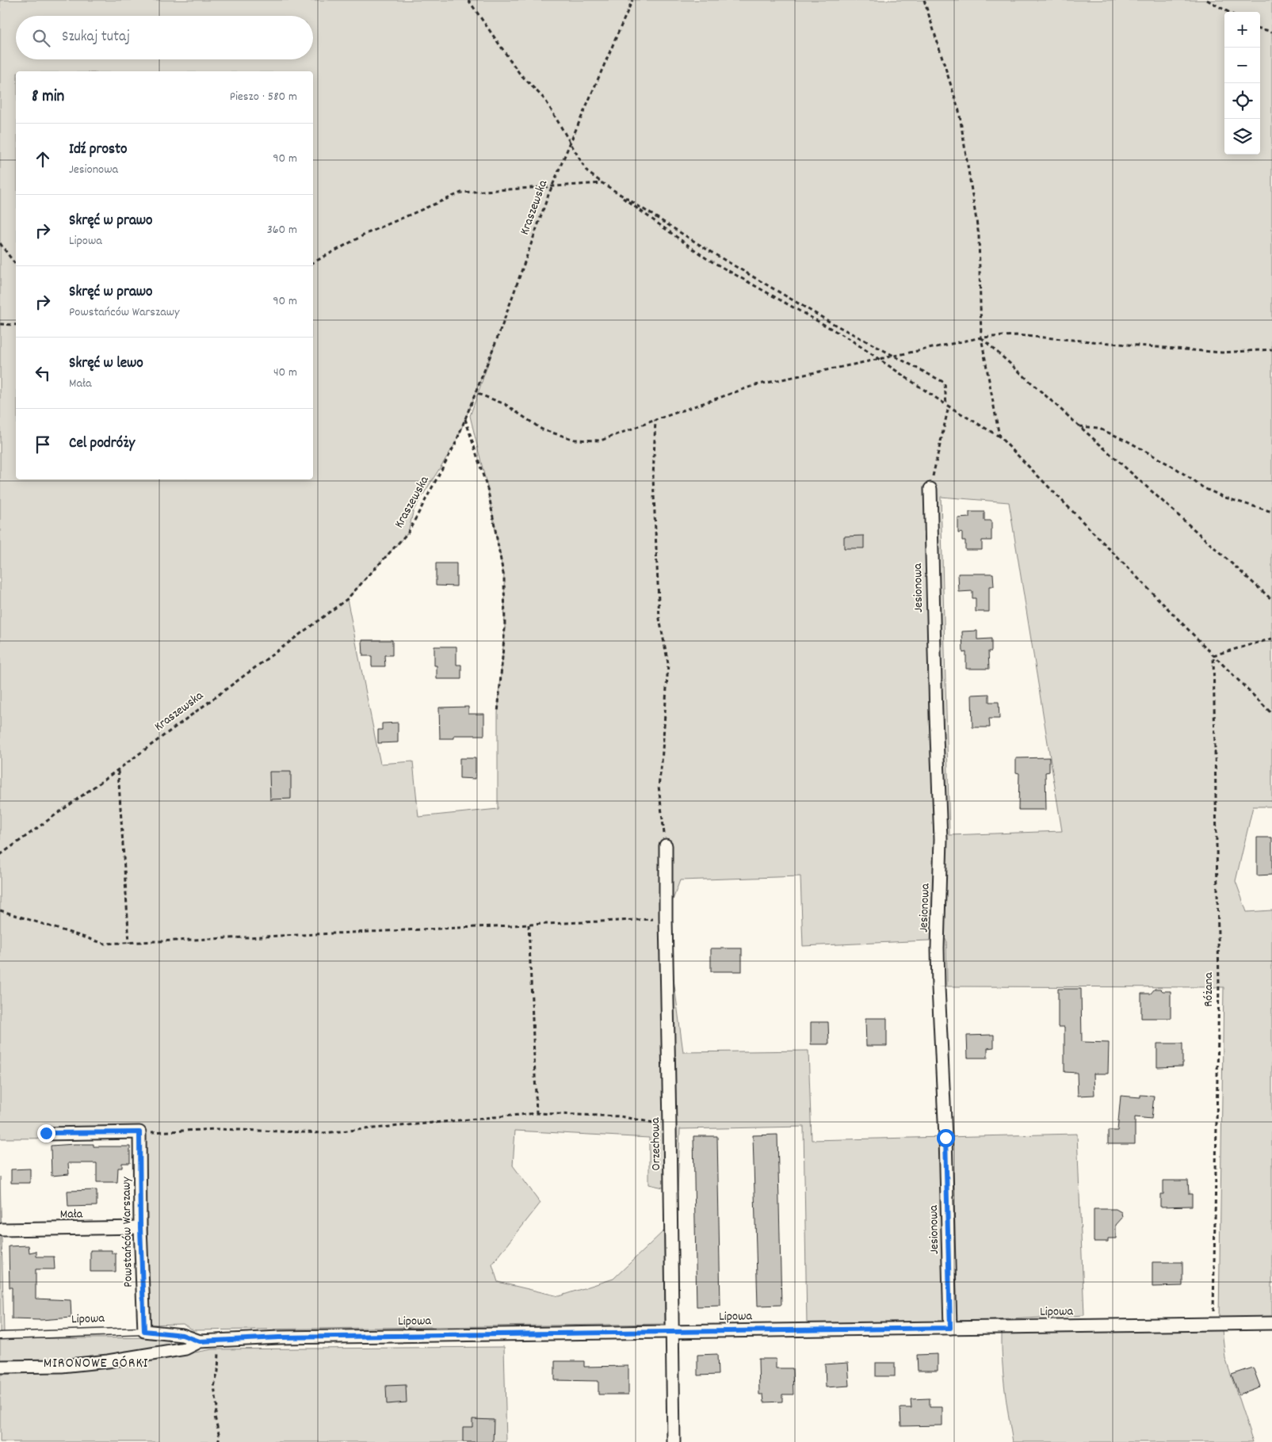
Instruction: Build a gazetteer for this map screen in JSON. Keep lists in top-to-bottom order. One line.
{"streets":{"street":["Jesionowa","Orzechowa","Mała","Powstańców Warszawy","Lipowa"],"path":["Kraszewska","Różana"]},"crossings":[["Jesionowa","Lipowa"],["Różana","Lipowa"],["Orzechowa","Lipowa"],["Mała","Powstańców Warszawy"],["Powstańców Warszawy","Lipowa"]],"districts":["MIRONOWE GÓRKI"],"page":{"map_buttons":["+","−"],"search":"Szukaj tutaj","heading":["8 min","Pieszo · 580 m"],"list":[["Idź prosto","Jesionowa","90 m"],["Skręć w prawo","Lipowa","360 m"],["Skręć w prawo","Powstańców Warszawy","90 m"],["Skręć w lewo","Mała","40 m"],"Cel podróży"]}}
